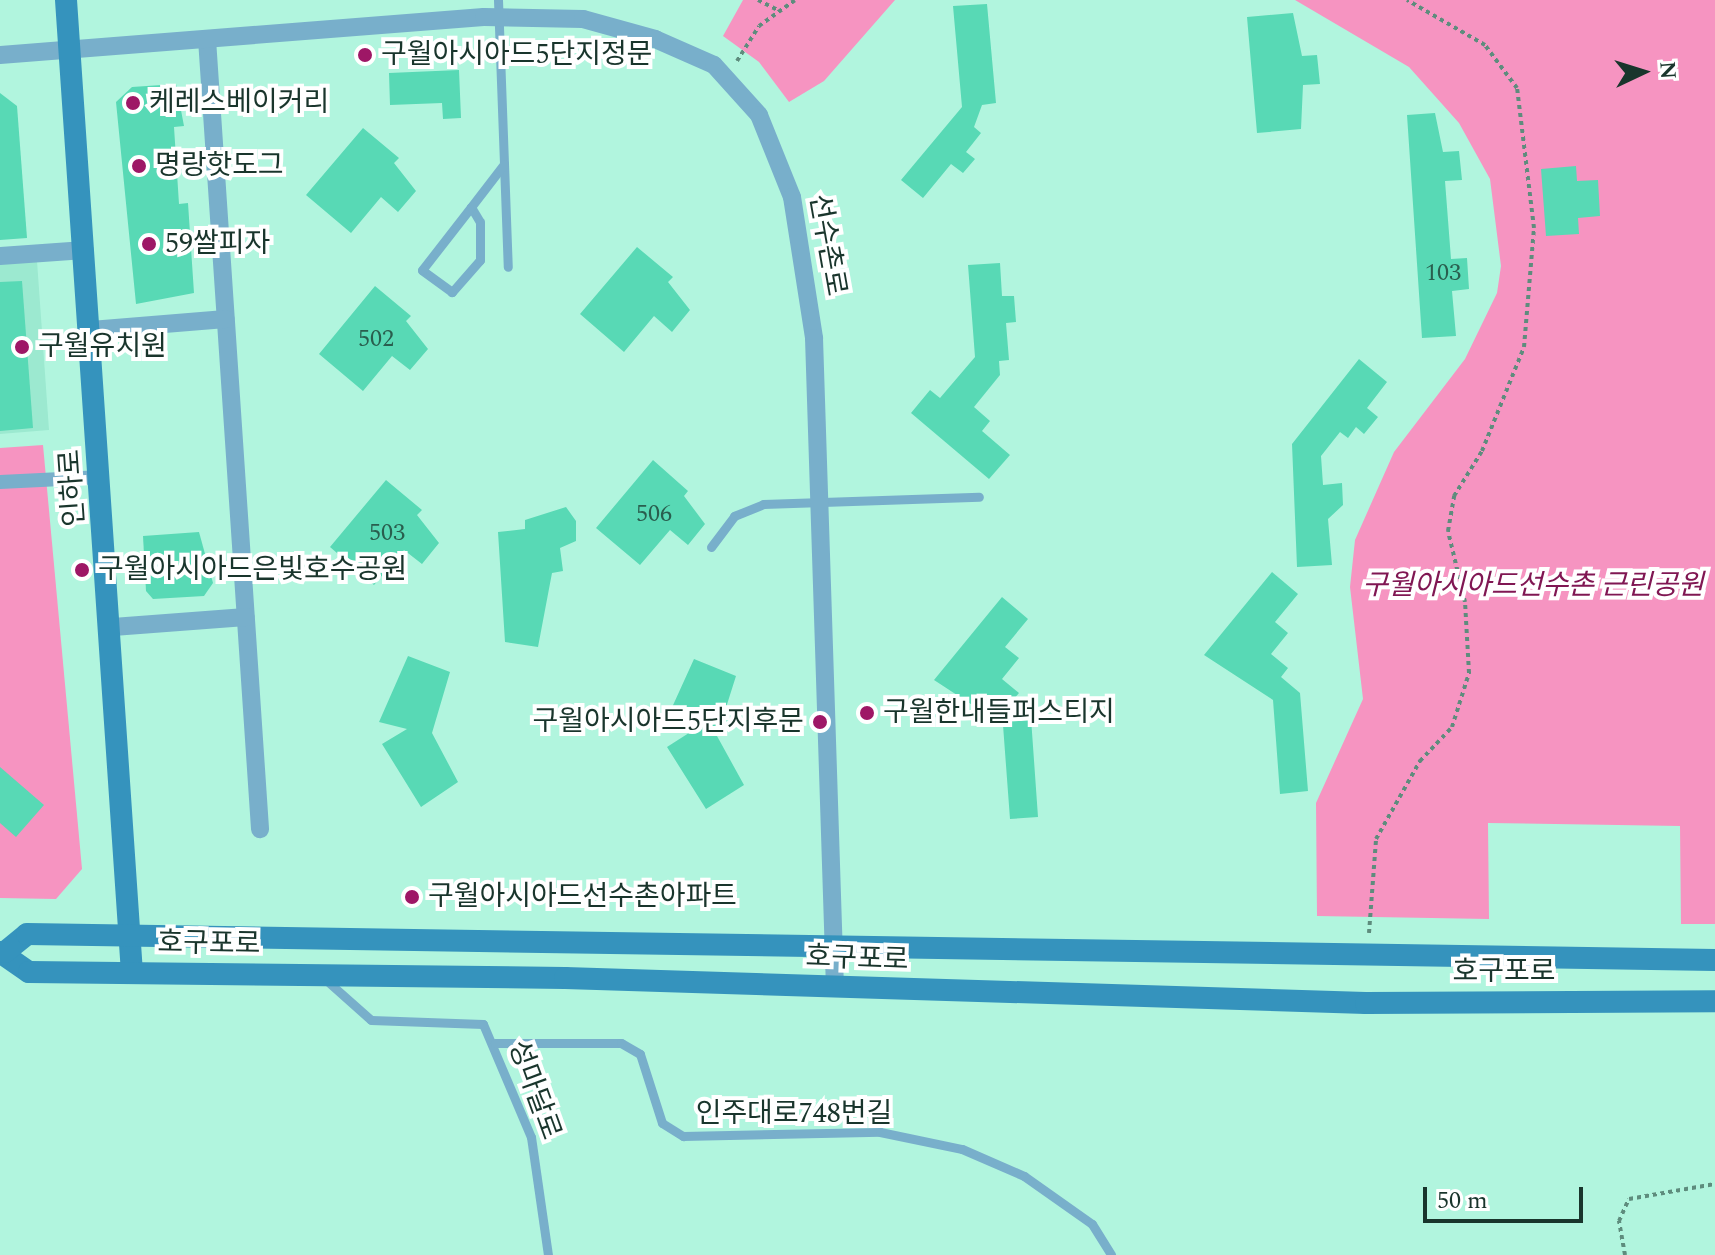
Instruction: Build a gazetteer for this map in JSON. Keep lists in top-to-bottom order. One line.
{"streets":{"main road":["인하로","호구포로"],"street":["선수촌로"],"lane":["성마달로","인주대로748번길"]},"crossings":[["선수촌로","인하로"],["선수촌로","호구포로"],["인하로","호구포로"],["호구포로","성마달로"],["성마달로","인주대로748번길"]],"parks":["구월아시아드선수촌 근린공원"],"places":["구월아시아드5단지정문","케레스베이커리","명랑핫도그","59쌀피자","구월유치원","구월아시아드은빛호수공원","구월한내들퍼스티지","구월아시아드5단지후문","구월아시아드선수촌아파트"],"house_numbers":["103","502","506","503"],"scale_bar":"50 m","north":"right"}
